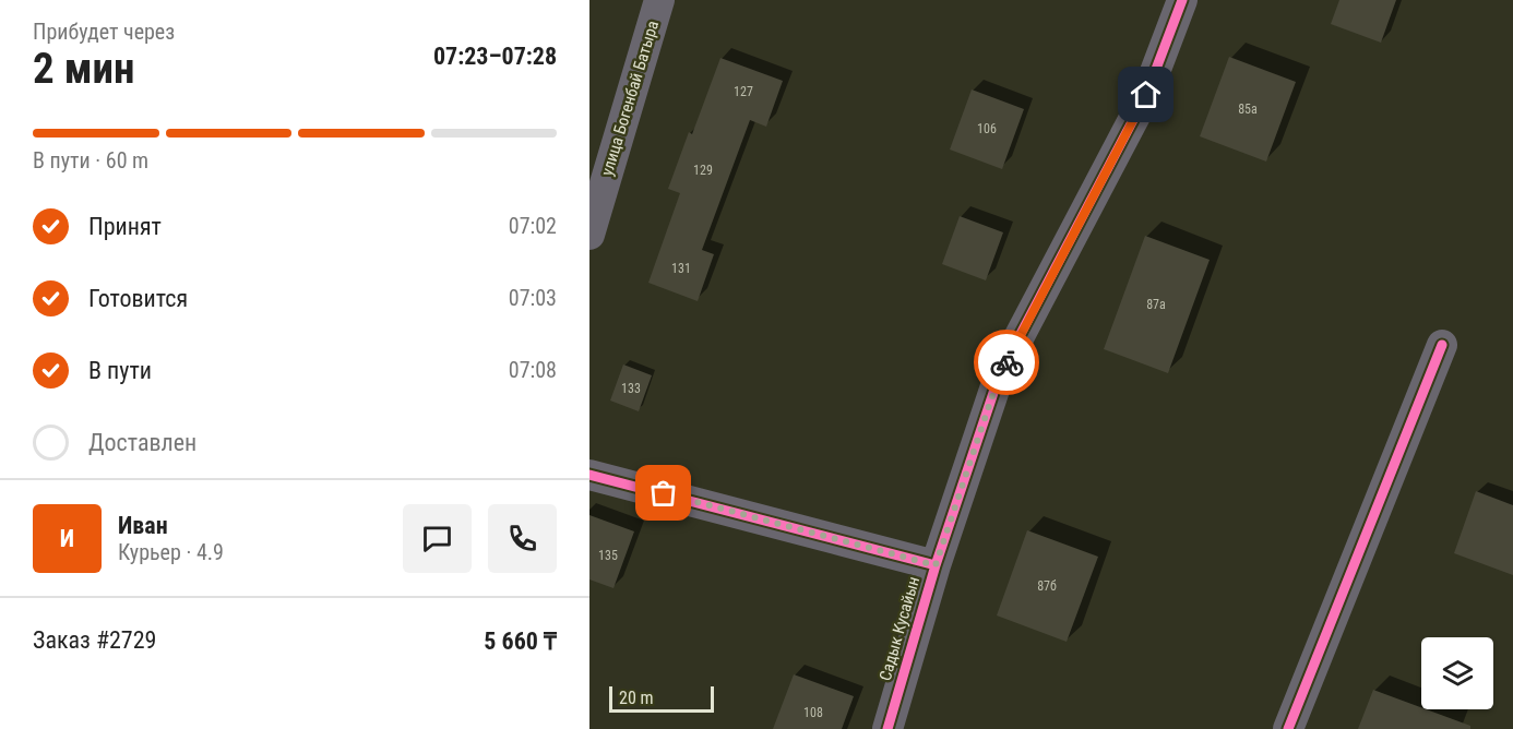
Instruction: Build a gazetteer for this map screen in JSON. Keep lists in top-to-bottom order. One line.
{"streets":{"street":["улица Богенбай Батыра","Садык Кусайын"]},"house_numbers":["127","85а","106","129","131","87а","133","135","87б","108"],"scale_bar":"20 m","page":{"heading":["2 мин","Прибудет через","07:23–07:28"],"panel":["Иван","Курьер · 4.9","Заказ #2729","5 660 ₸"],"bar":"В пути · 60 m","list":[["Принят","07:02"],["Готовится","07:03"],["В пути","07:08"],"Доставлен"],"round":"И","scale":"20 m"}}
